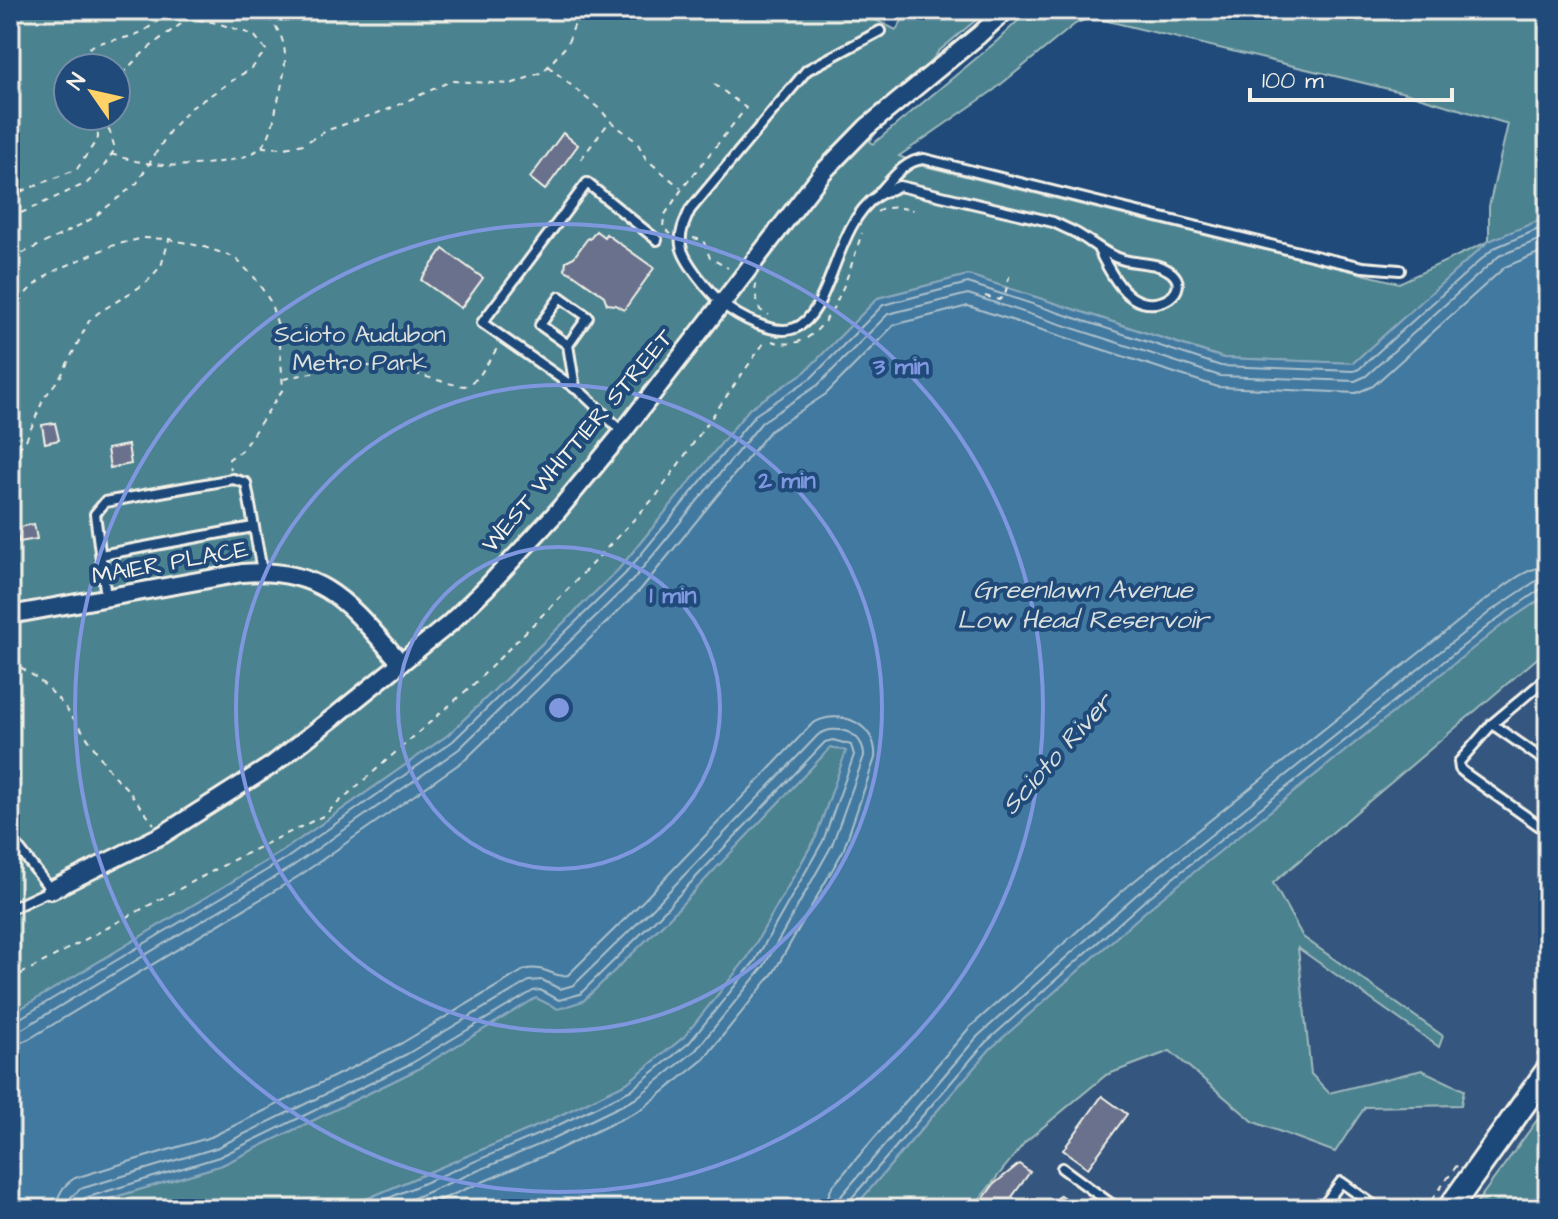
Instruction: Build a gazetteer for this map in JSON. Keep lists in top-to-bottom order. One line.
{"streets":{"street":["WEST WHITTIER STREET","MAIER PLACE"]},"crossings":[["WEST WHITTIER STREET","MAIER PLACE"]],"water":["Greenlawn Avenue Low Head Reservoir","Scioto River"],"parks":["Scioto Audubon Metro Park"],"scale_bar":"100 m","north":"top left","rings":["3 min","2 min","1 min"]}
